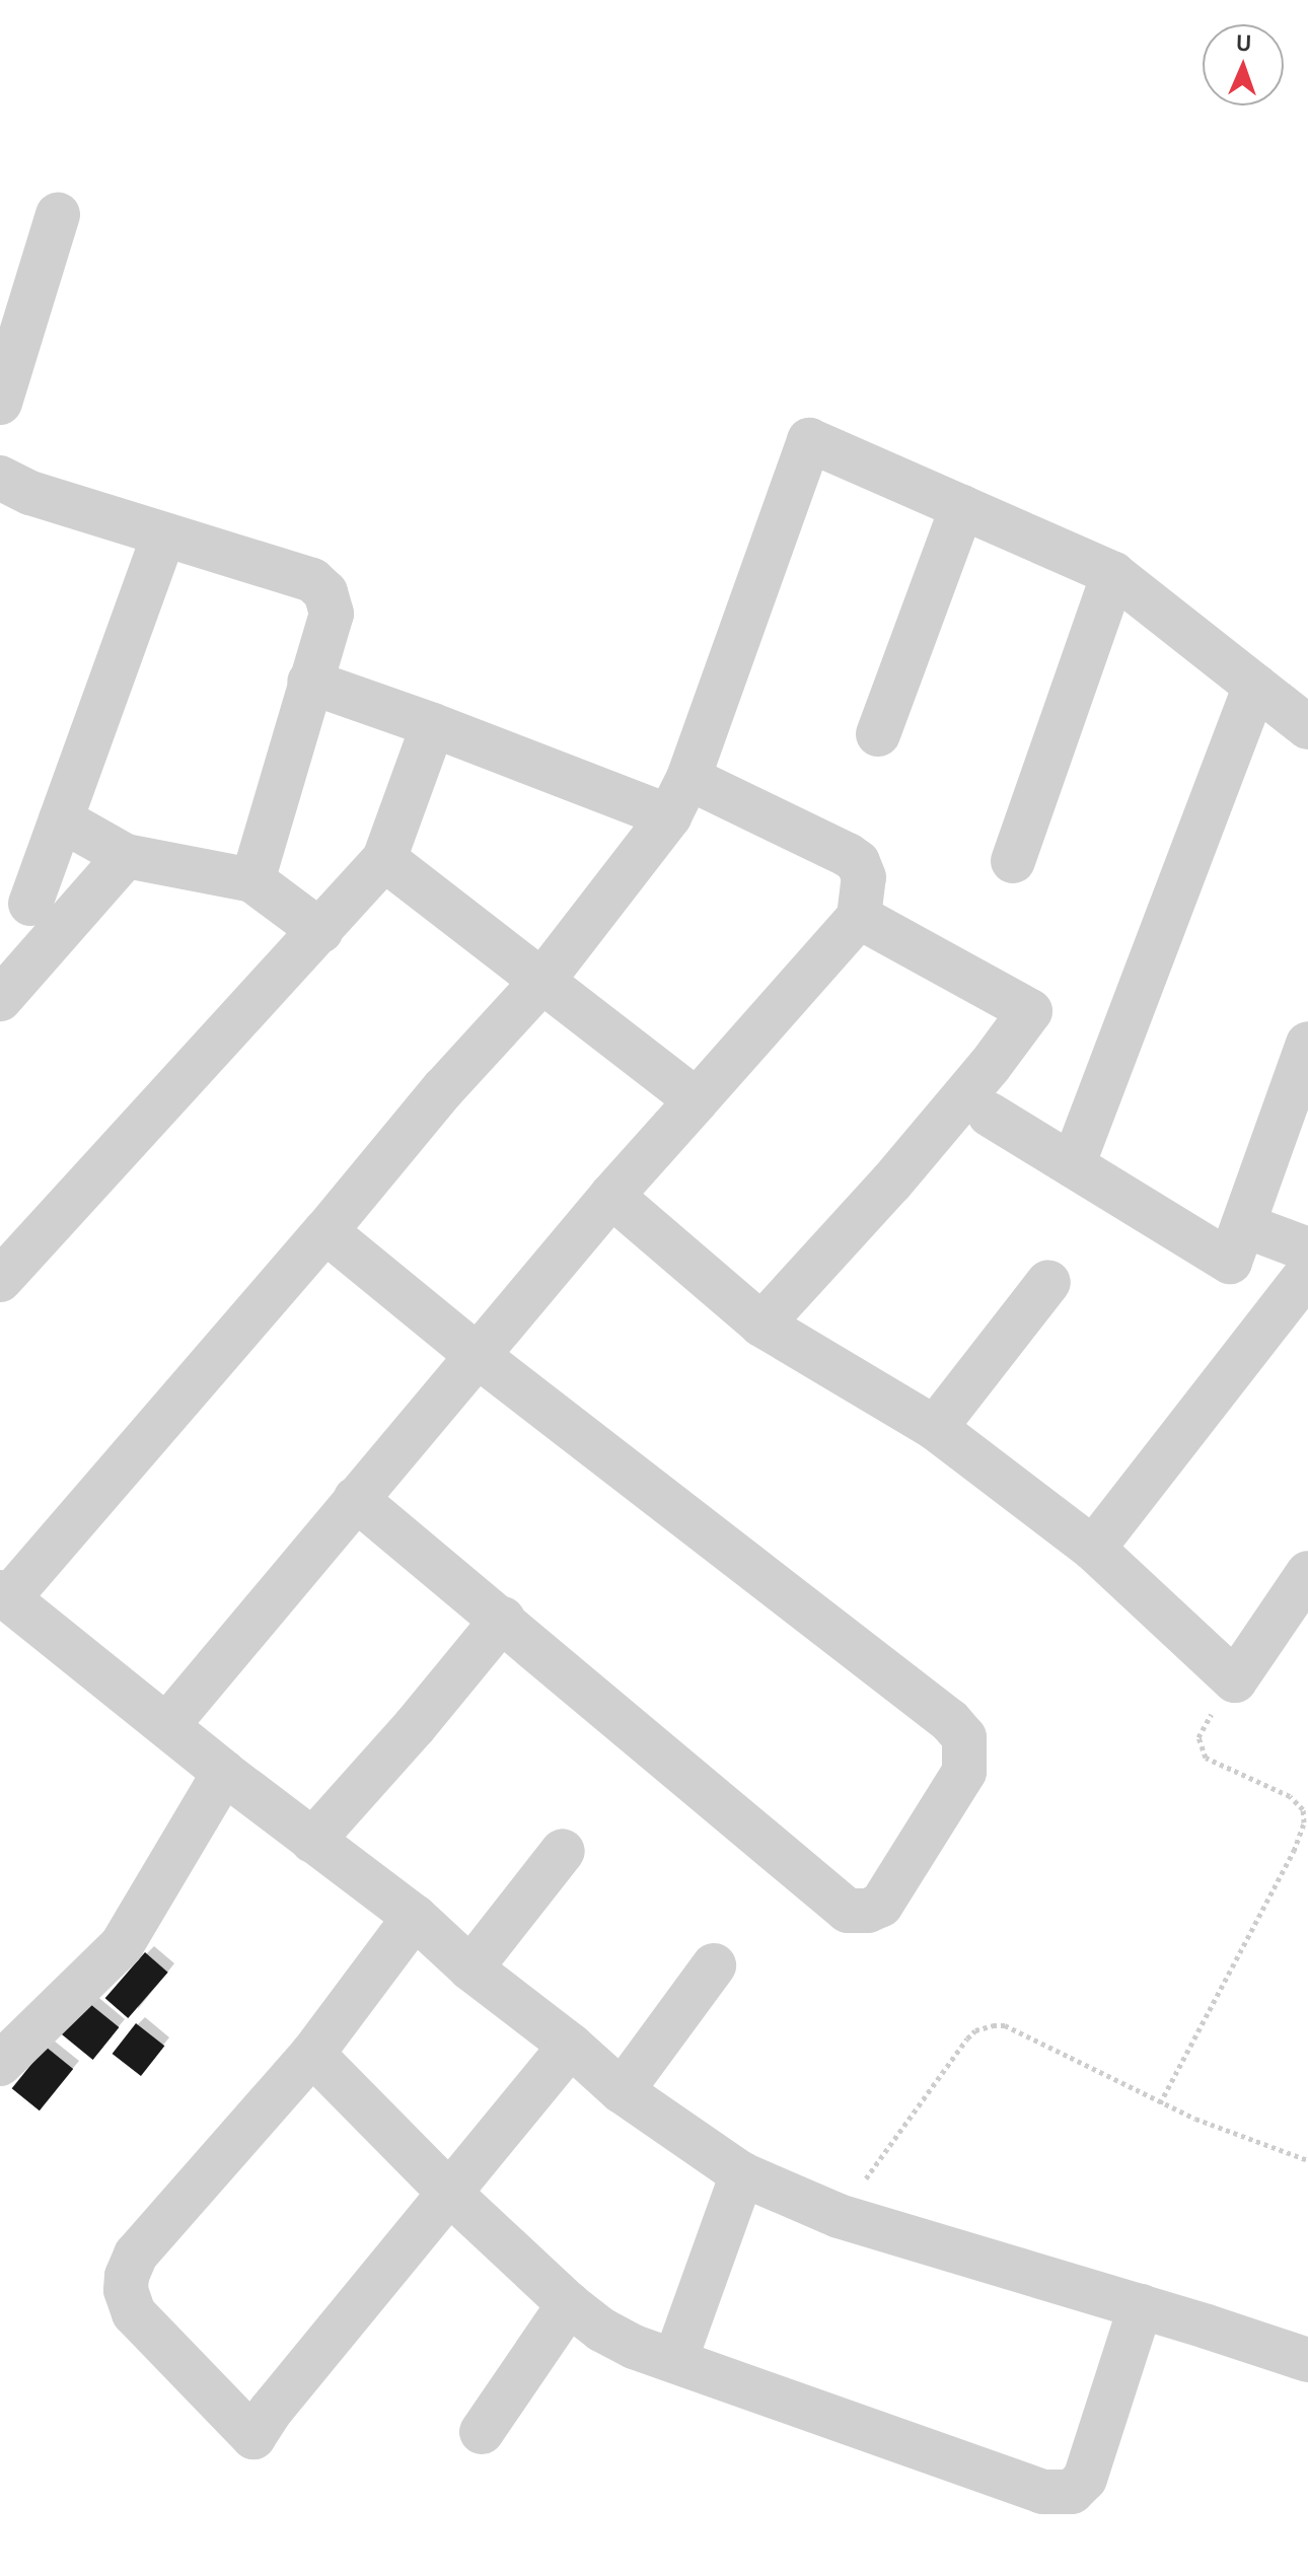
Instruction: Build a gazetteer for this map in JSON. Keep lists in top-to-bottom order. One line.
{"north":"top"}
